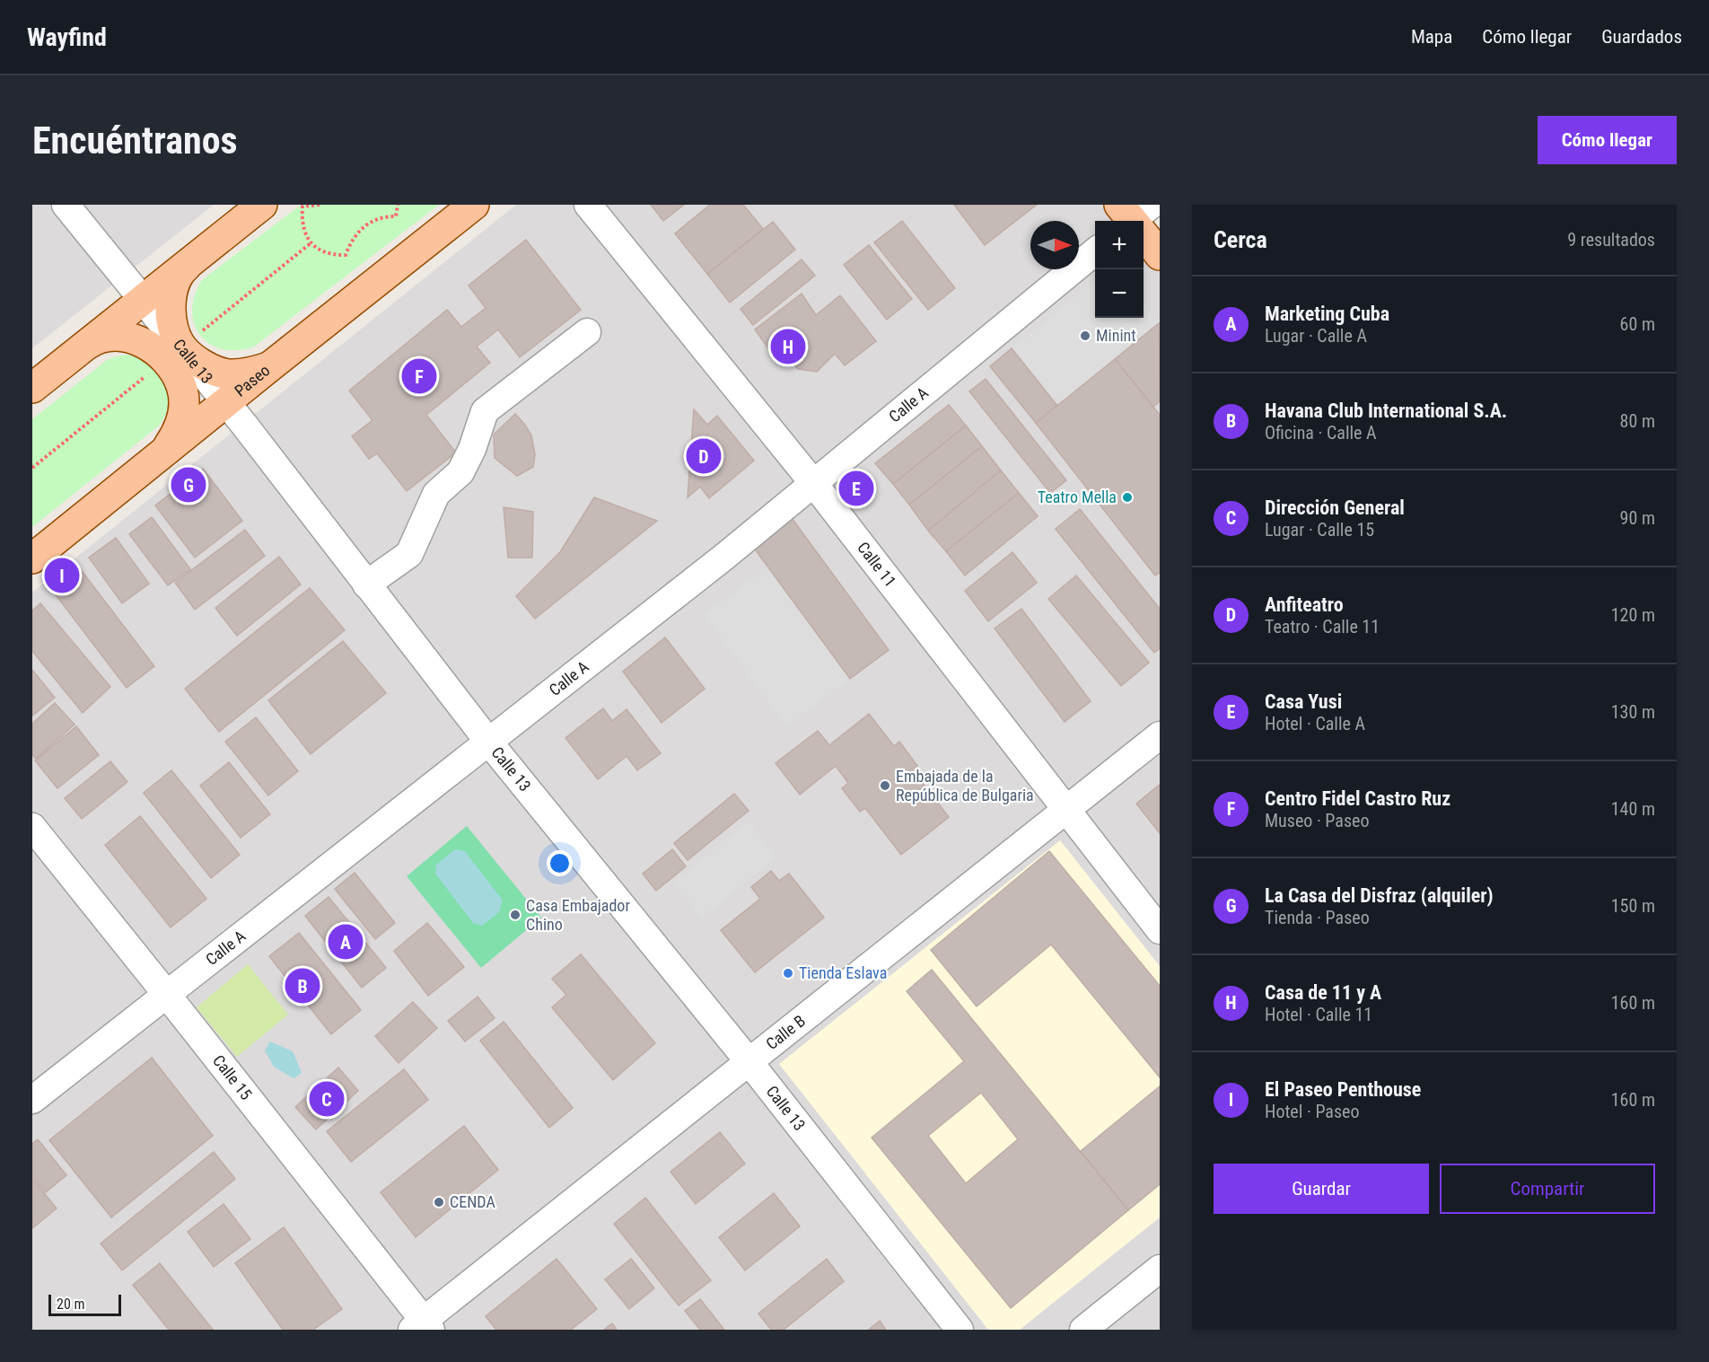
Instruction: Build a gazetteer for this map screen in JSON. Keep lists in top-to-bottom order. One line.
{"streets":{"main road":["Paseo"],"street":["Calle 13","Calle A","Calle 11","Calle B","Calle 15"]},"crossings":[["Calle 13","Paseo"],["Calle 13","Calle A"],["Calle 13","Calle B"],["Calle A","Calle 11"],["Calle A","Calle 15"],["Calle 11","Calle B"],["Calle B","Calle 15"]],"places":["Minint","Teatro Mella","Embajada de la República de Bulgaria","Casa Embajador Chino","Tienda Eslava","CENDA"],"scale_bar":"20 m","north":"right","page":{"header":"Wayfind","nav":["Mapa","Cómo llegar","Guardados"],"buttons":["Cómo llegar",["Guardar","Compartir"]],"title":"Encuéntranos","heading":["Cerca","9 resultados"],"map_buttons":["+","−"],"list":[{"mark":"A","name":"Marketing Cuba","note":"Lugar · Calle A","value":"60 m"},{"mark":"B","name":"Havana Club International S.A.","note":"Oficina · Calle A","value":"80 m"},{"mark":"C","name":"Dirección General","note":"Lugar · Calle 15","value":"90 m"},{"mark":"D","name":"Anfiteatro","note":"Teatro · Calle 11","value":"120 m"},{"mark":"E","name":"Casa Yusi","note":"Hotel · Calle A","value":"130 m"},{"mark":"F","name":"Centro Fidel Castro Ruz","note":"Museo · Paseo","value":"140 m"},{"mark":"G","name":"La Casa del Disfraz (alquiler)","note":"Tienda · Paseo","value":"150 m"},{"mark":"H","name":"Casa de 11 y A","note":"Hotel · Calle 11","value":"160 m"},{"mark":"I","name":"El Paseo Penthouse","note":"Hotel · Paseo","value":"160 m"}],"pins":["H","F","D","G","E","I","A","B","C"],"scale":"20 m"}}
